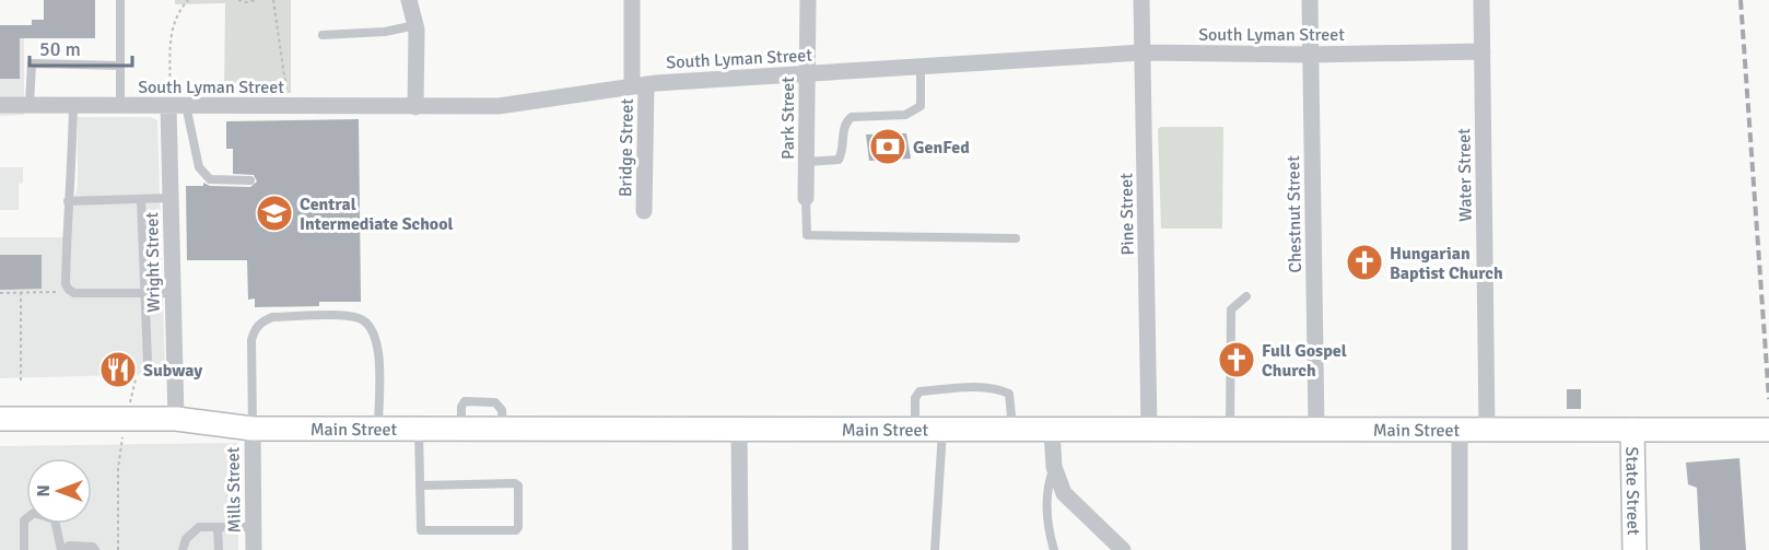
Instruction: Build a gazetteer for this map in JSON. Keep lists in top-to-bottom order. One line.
{"streets":{"main road":["Main Street","State Street"],"street":["South Lyman Street","Park Street","Bridge Street","Water Street","Pine Street","Chestnut Street","Wright Street","Mills Street"]},"crossings":[["South Lyman Street","Park Street"],["South Lyman Street","Bridge Street"],["South Lyman Street","Water Street"],["South Lyman Street","Pine Street"],["South Lyman Street","Chestnut Street"],["South Lyman Street","Wright Street"],["Water Street","Main Street"],["Pine Street","Main Street"],["Chestnut Street","Main Street"],["Wright Street","Main Street"],["Main Street","Mills Street"],["Main Street","State Street"]],"places":{"bank":["GenFed"],"school or university":["Central Intermediate School"],"church":["Hungarian Baptist Church","Full Gospel Church"],"restaurant":["Subway"]},"scale_bar":"50 m","north":"left"}
